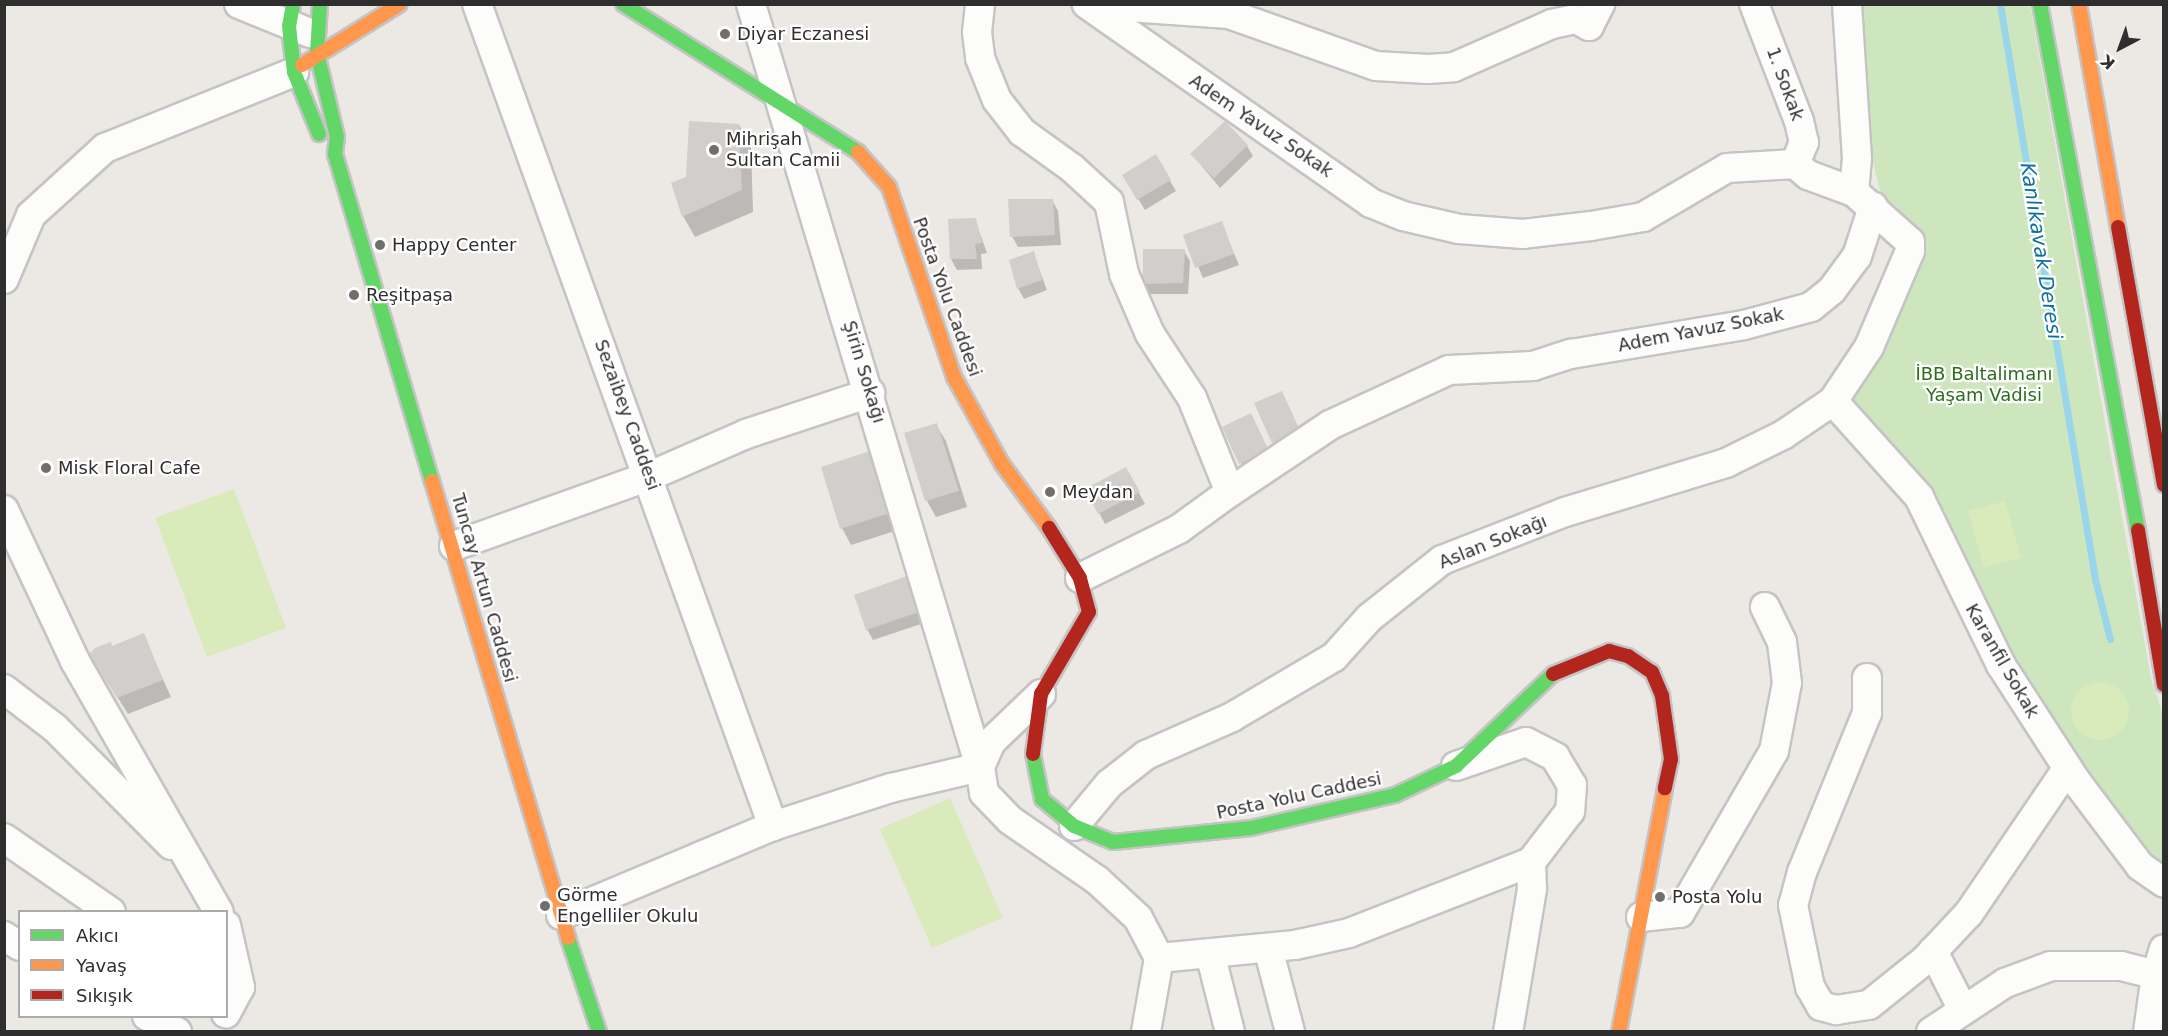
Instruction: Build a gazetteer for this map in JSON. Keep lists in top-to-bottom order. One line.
{"streets":{"street":["1. Sokak","Adem Yavuz Sokak","Posta Yolu Caddesi","Şirin Sokağı","Sezaibey Caddesi","Aslan Sokağı","Tuncay Artun Caddesi","Karanfil Sokak"]},"crossings":[["1. Sokak","Adem Yavuz Sokak"],["Adem Yavuz Sokak","Posta Yolu Caddesi"],["Posta Yolu Caddesi","Şirin Sokağı"],["Posta Yolu Caddesi","Aslan Sokağı"],["Aslan Sokağı","Karanfil Sokak"]],"water":["Kanlıkavak Deresi"],"parks":["İBB Baltalimanı Yaşam Vadisi"],"places":["Diyar Eczanesi","Mihrişah Sultan Camii","Happy Center","Reşitpaşa","Misk Floral Cafe","Meydan","Posta Yolu","Görme Engelliler Okulu"],"legend":["Akıcı","Yavaş","Sıkışık"],"north":"bottom left"}
